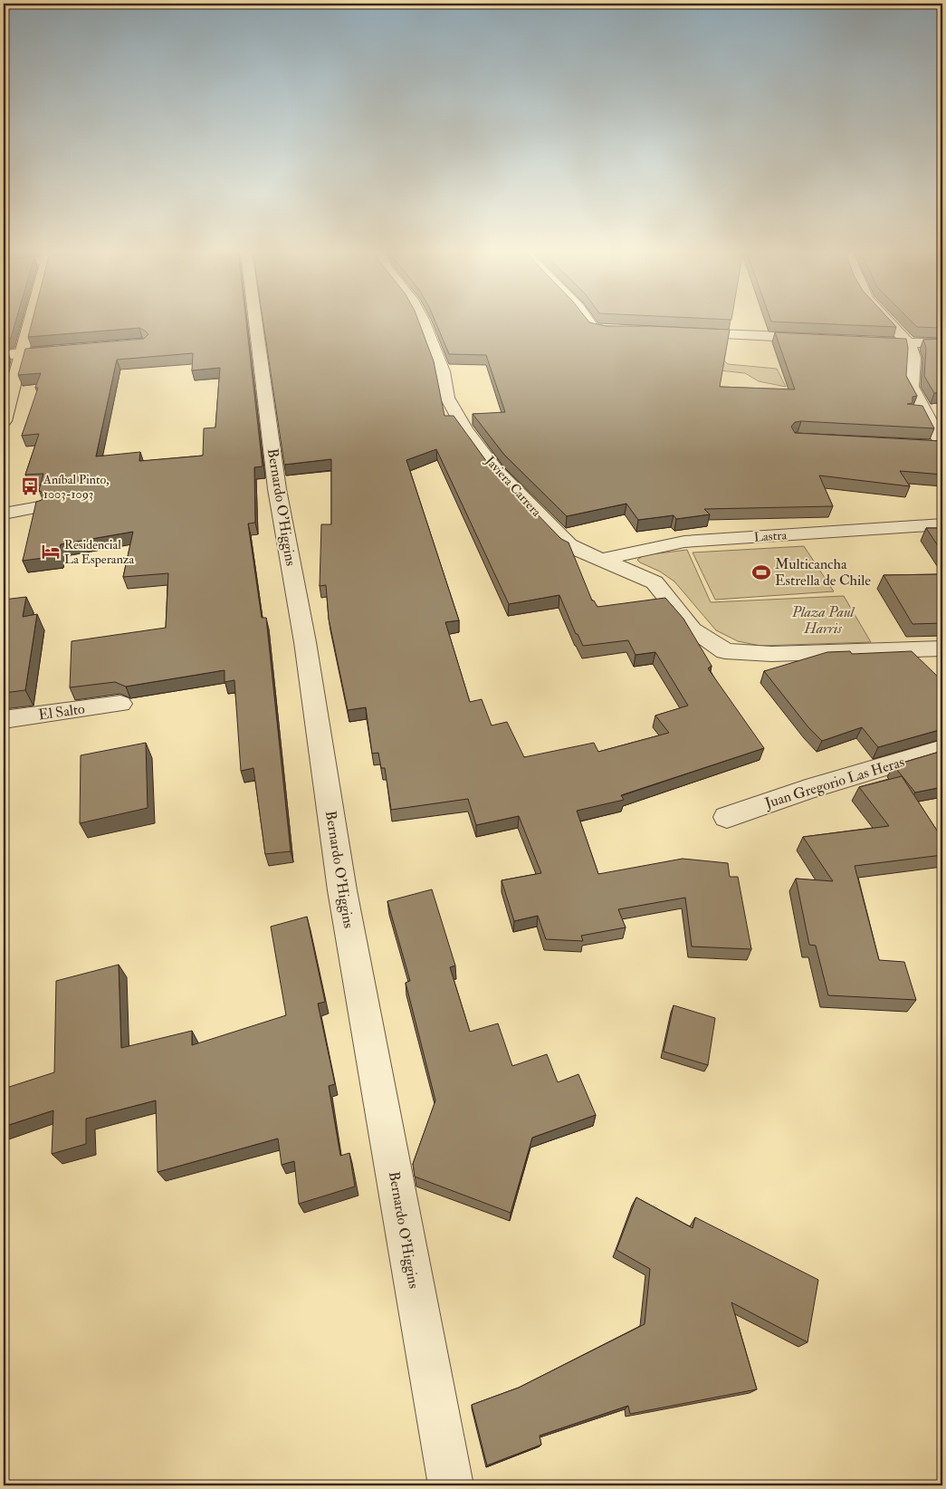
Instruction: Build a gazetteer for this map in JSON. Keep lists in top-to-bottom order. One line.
{"streets":{"street":["Javiera Carrera","Bernardo O'Higgins","Lastra","El Salto","Juan Gregorio Las Heras"]},"crossings":[["Javiera Carrera","Lastra"]],"parks":["Plaza Paul Harris"],"places":{"bus stop":["Aníbal Pinto, 1003-1093"],"hotel":["Residencial La Esperanza"],"sports":["Multicancha Estrella de Chile"]}}
